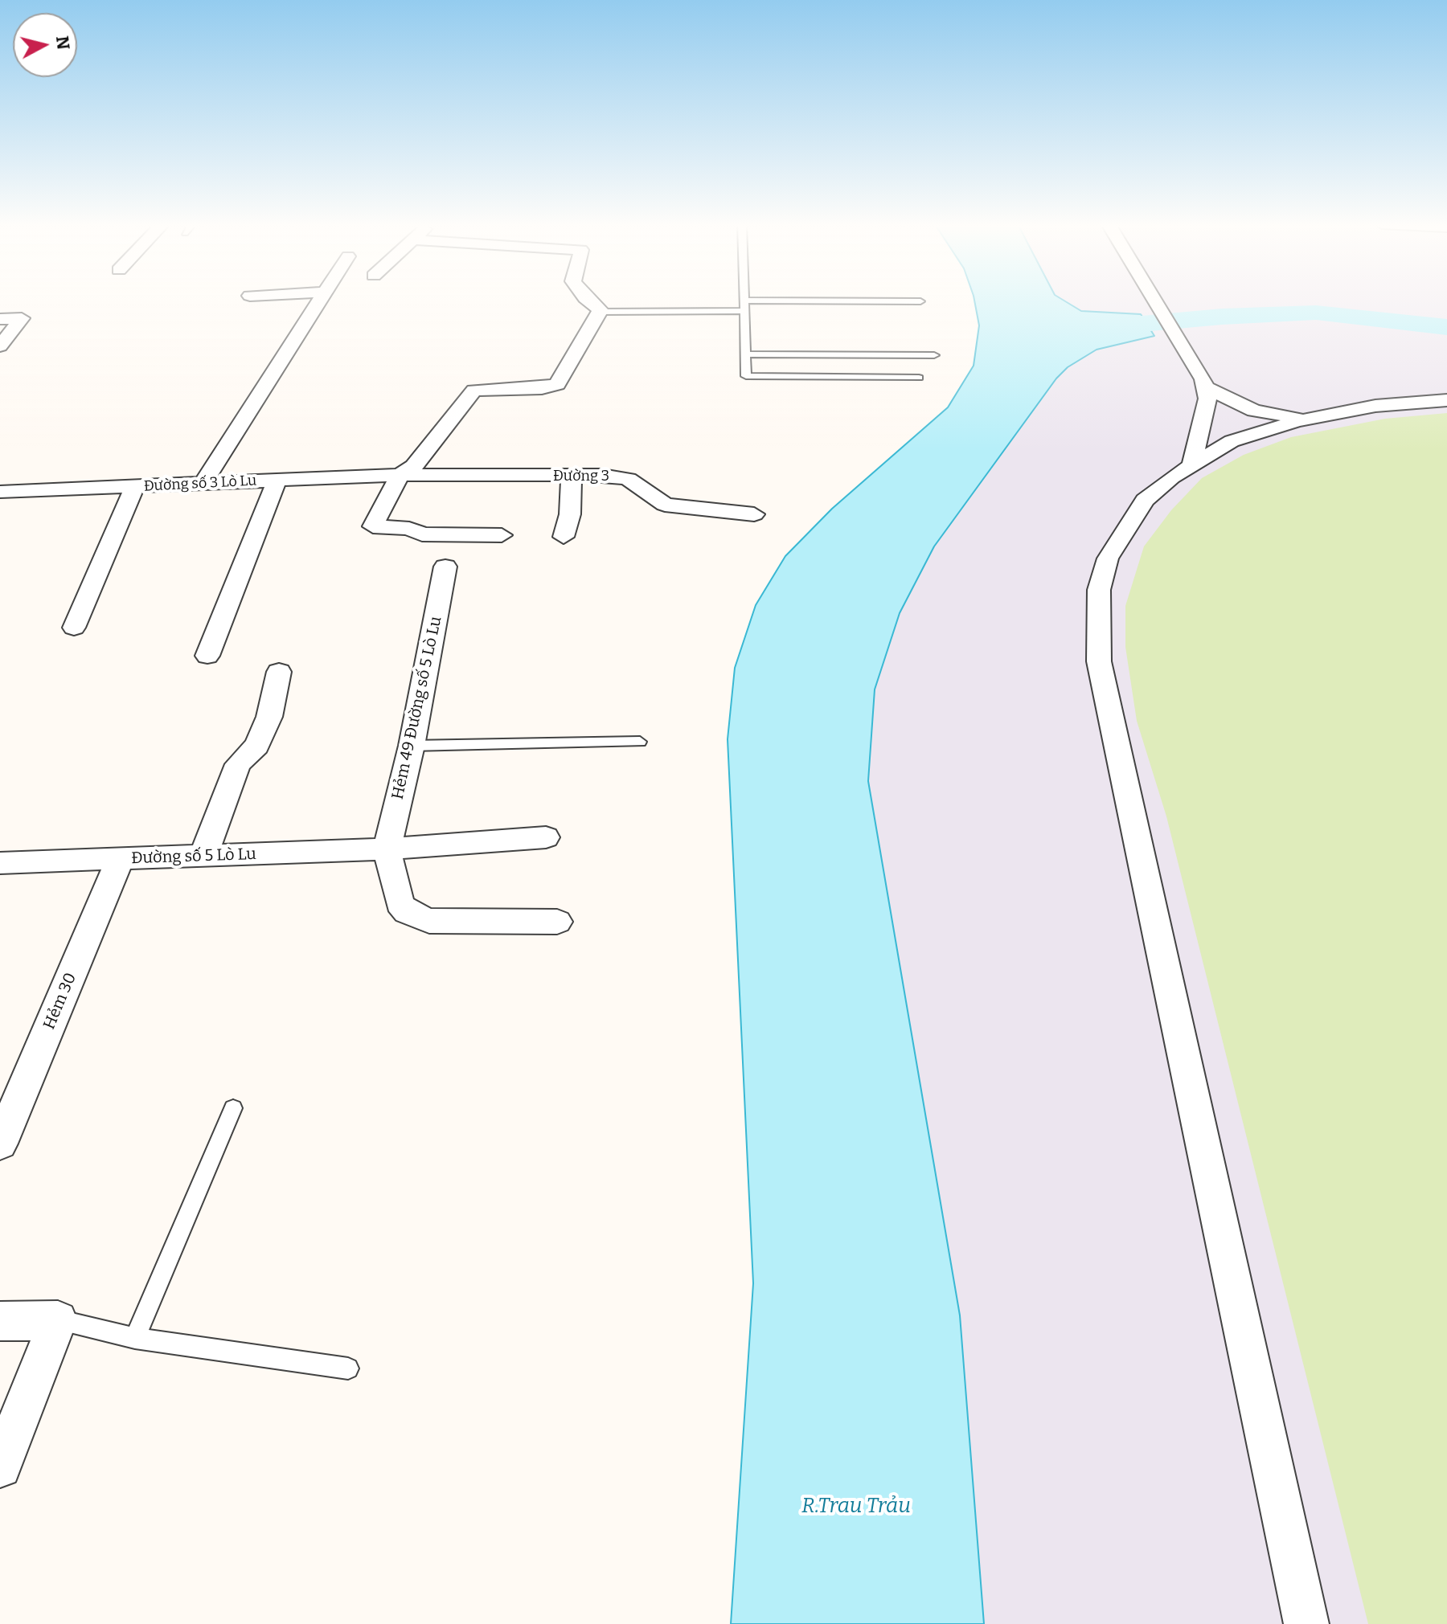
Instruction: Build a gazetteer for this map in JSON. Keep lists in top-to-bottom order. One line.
{"streets":{"street":["Đường 3","Đường số 3 Lò Lu","Hẻm 49 Đường số 5 Lò Lu","Đường số 5 Lò Lu","Hẻm 30"]},"crossings":[["Đường 3","Đường số 3 Lò Lu"],["Hẻm 49 Đường số 5 Lò Lu","Đường số 5 Lò Lu"],["Đường số 5 Lò Lu","Hẻm 30"]],"water":["R.Trau Trảu"],"north":"right"}
